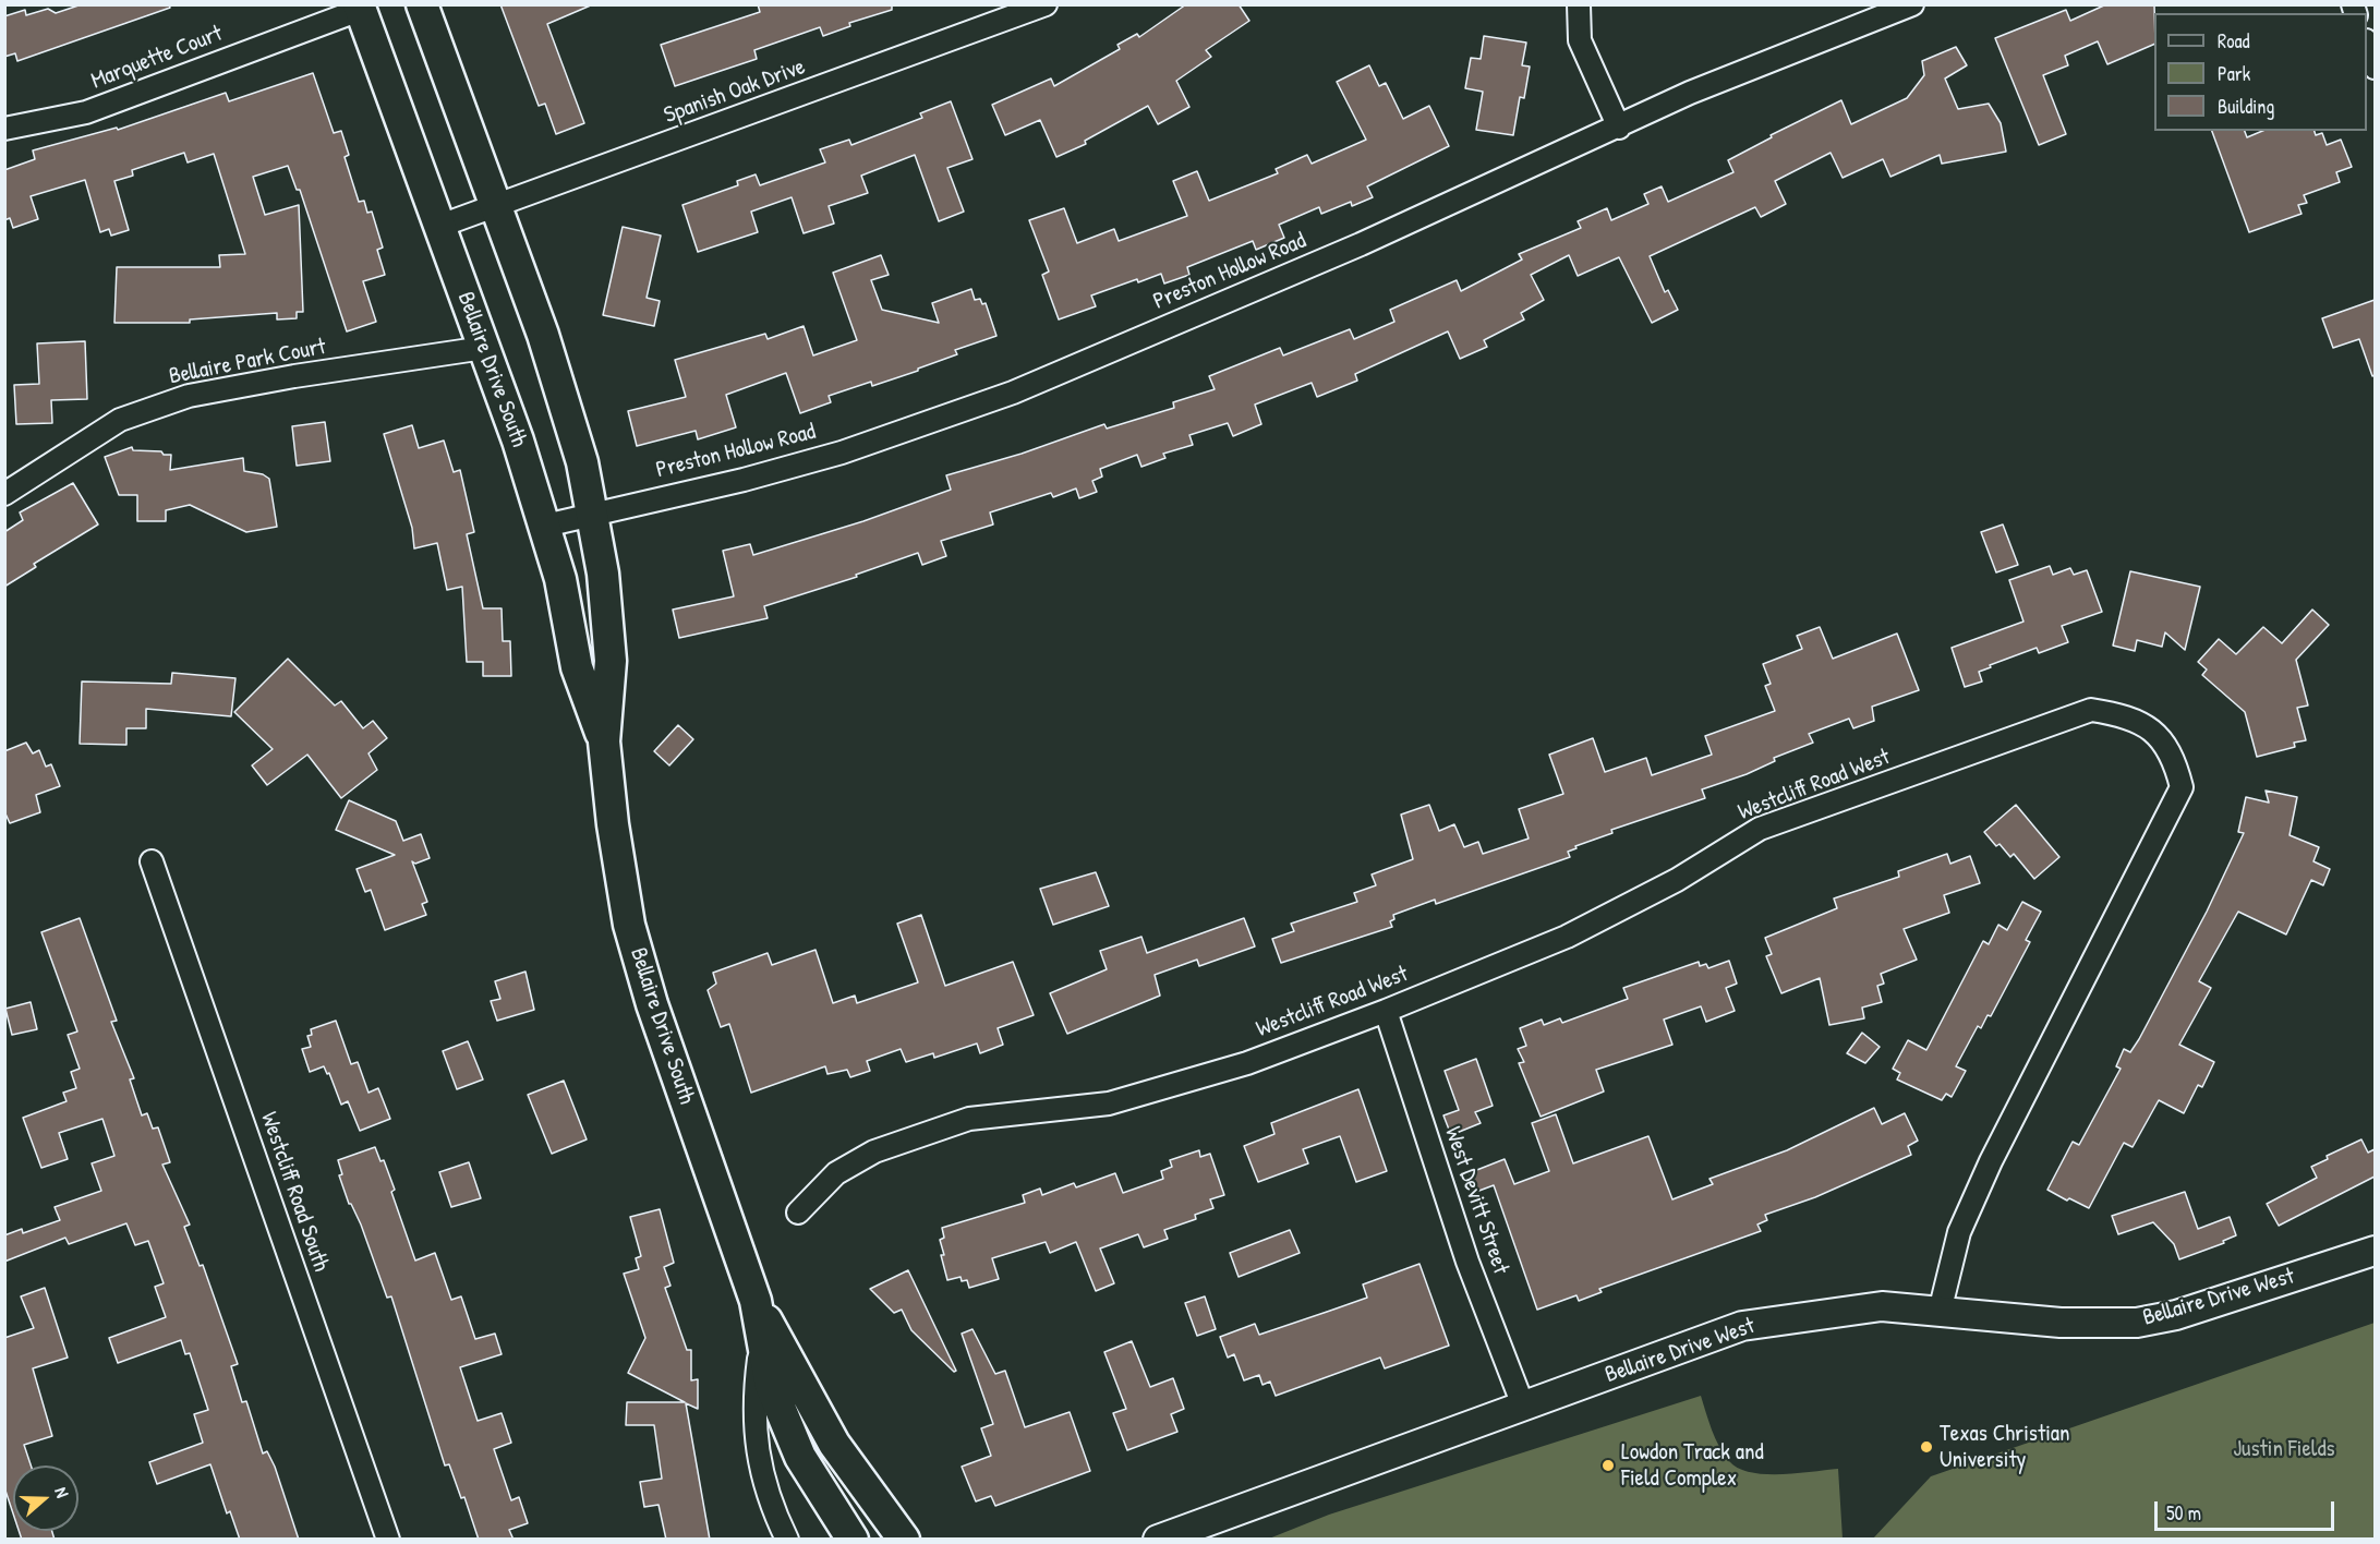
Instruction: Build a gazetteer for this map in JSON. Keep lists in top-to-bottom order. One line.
{"streets":{"main road":["Bellaire Drive South"],"street":["Marquette Court","Spanish Oak Drive","Preston Hollow Road","Bellaire Park Court","Westcliff Road West","Westcliff Road South","West Devitt Street","Bellaire Drive West"]},"crossings":[["Marquette Court","Bellaire Drive South"],["Spanish Oak Drive","Bellaire Drive South"],["Preston Hollow Road","Bellaire Drive South"],["Bellaire Park Court","Bellaire Drive South"],["Westcliff Road West","West Devitt Street"],["Westcliff Road West","Bellaire Drive West"],["West Devitt Street","Bellaire Drive West"]],"parks":["Justin Fields"],"places":["Texas Christian University","Lowdon Track and Field Complex"],"legend":["Road","Park","Building"],"scale_bar":"50 m","north":"right"}
